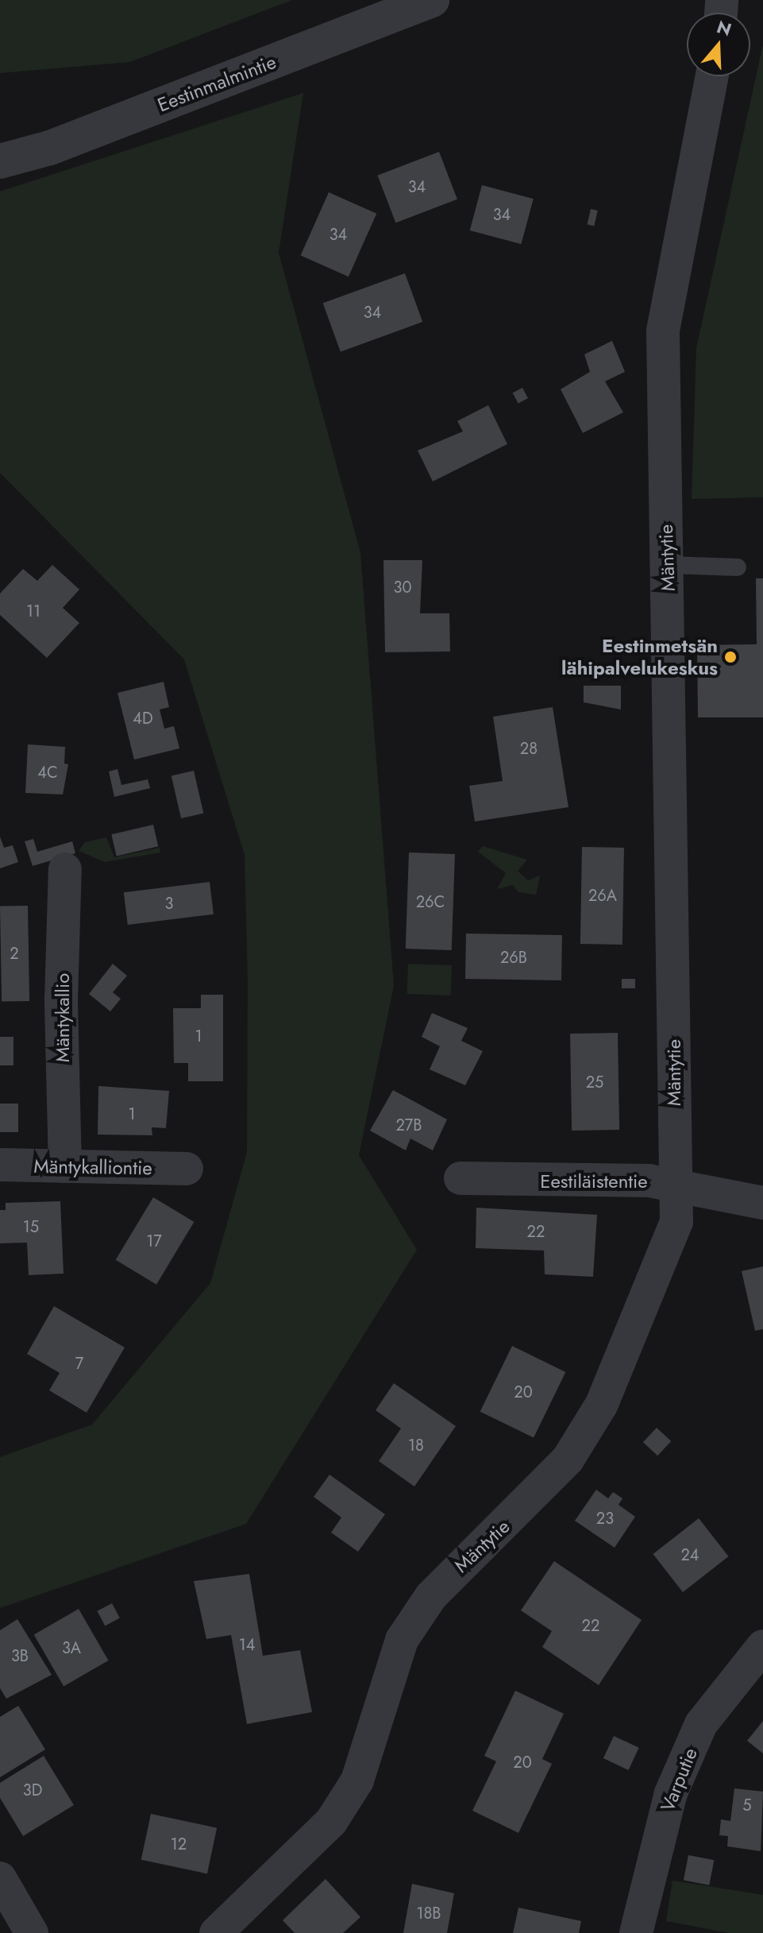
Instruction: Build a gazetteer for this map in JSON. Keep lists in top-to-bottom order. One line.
{"streets":{"street":["Eestinmalmintie","Mäntytie","Mäntykallio","Mäntykalliontie","Eestiläistentie","Varputie"]},"crossings":[["Mäntytie","Eestiläistentie"],["Mäntykallio","Mäntykalliontie"]],"places":["Eestinmetsän lähipalvelukeskus"],"house_numbers":["34","34","34","34","30","11","4D","28","4C","26A","26C","3","2","26B","1","25","1","27B","15","22","17","7","20","18","23","24","22","14","3A","3B","20","3D","5","12","18B"],"north":"top"}
